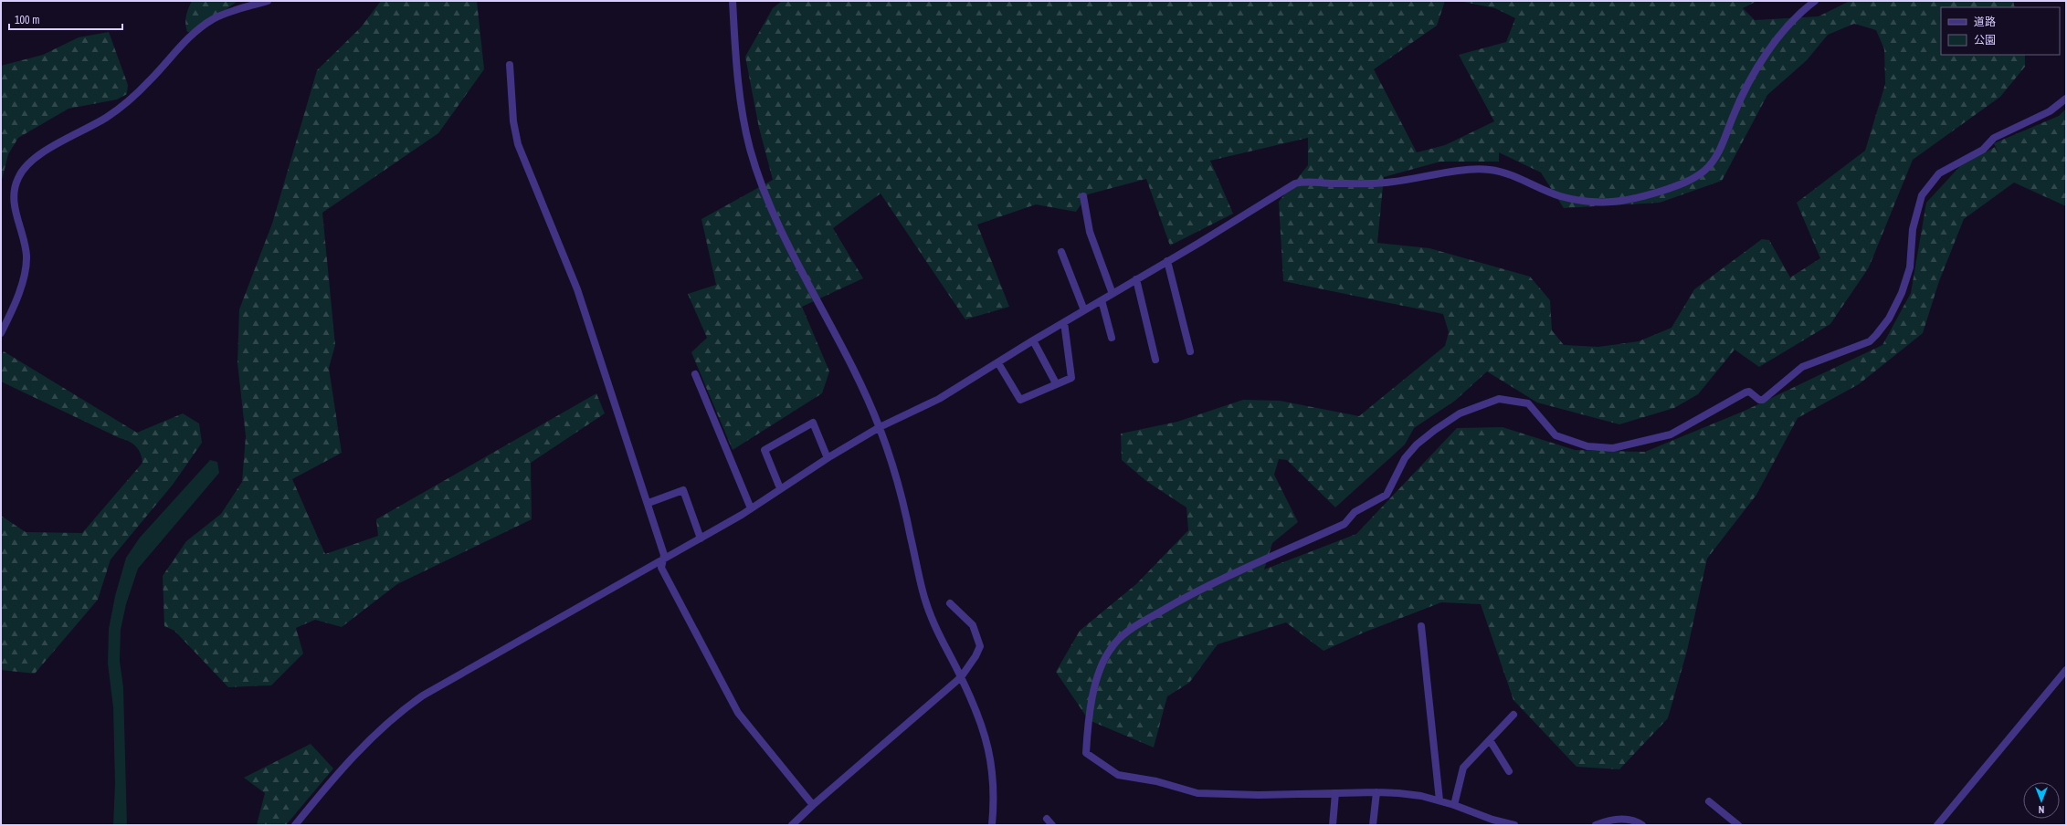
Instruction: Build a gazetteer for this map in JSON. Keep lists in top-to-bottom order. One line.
{"legend":["道路","公園"],"scale_bar":"100 m","north":"bottom"}
